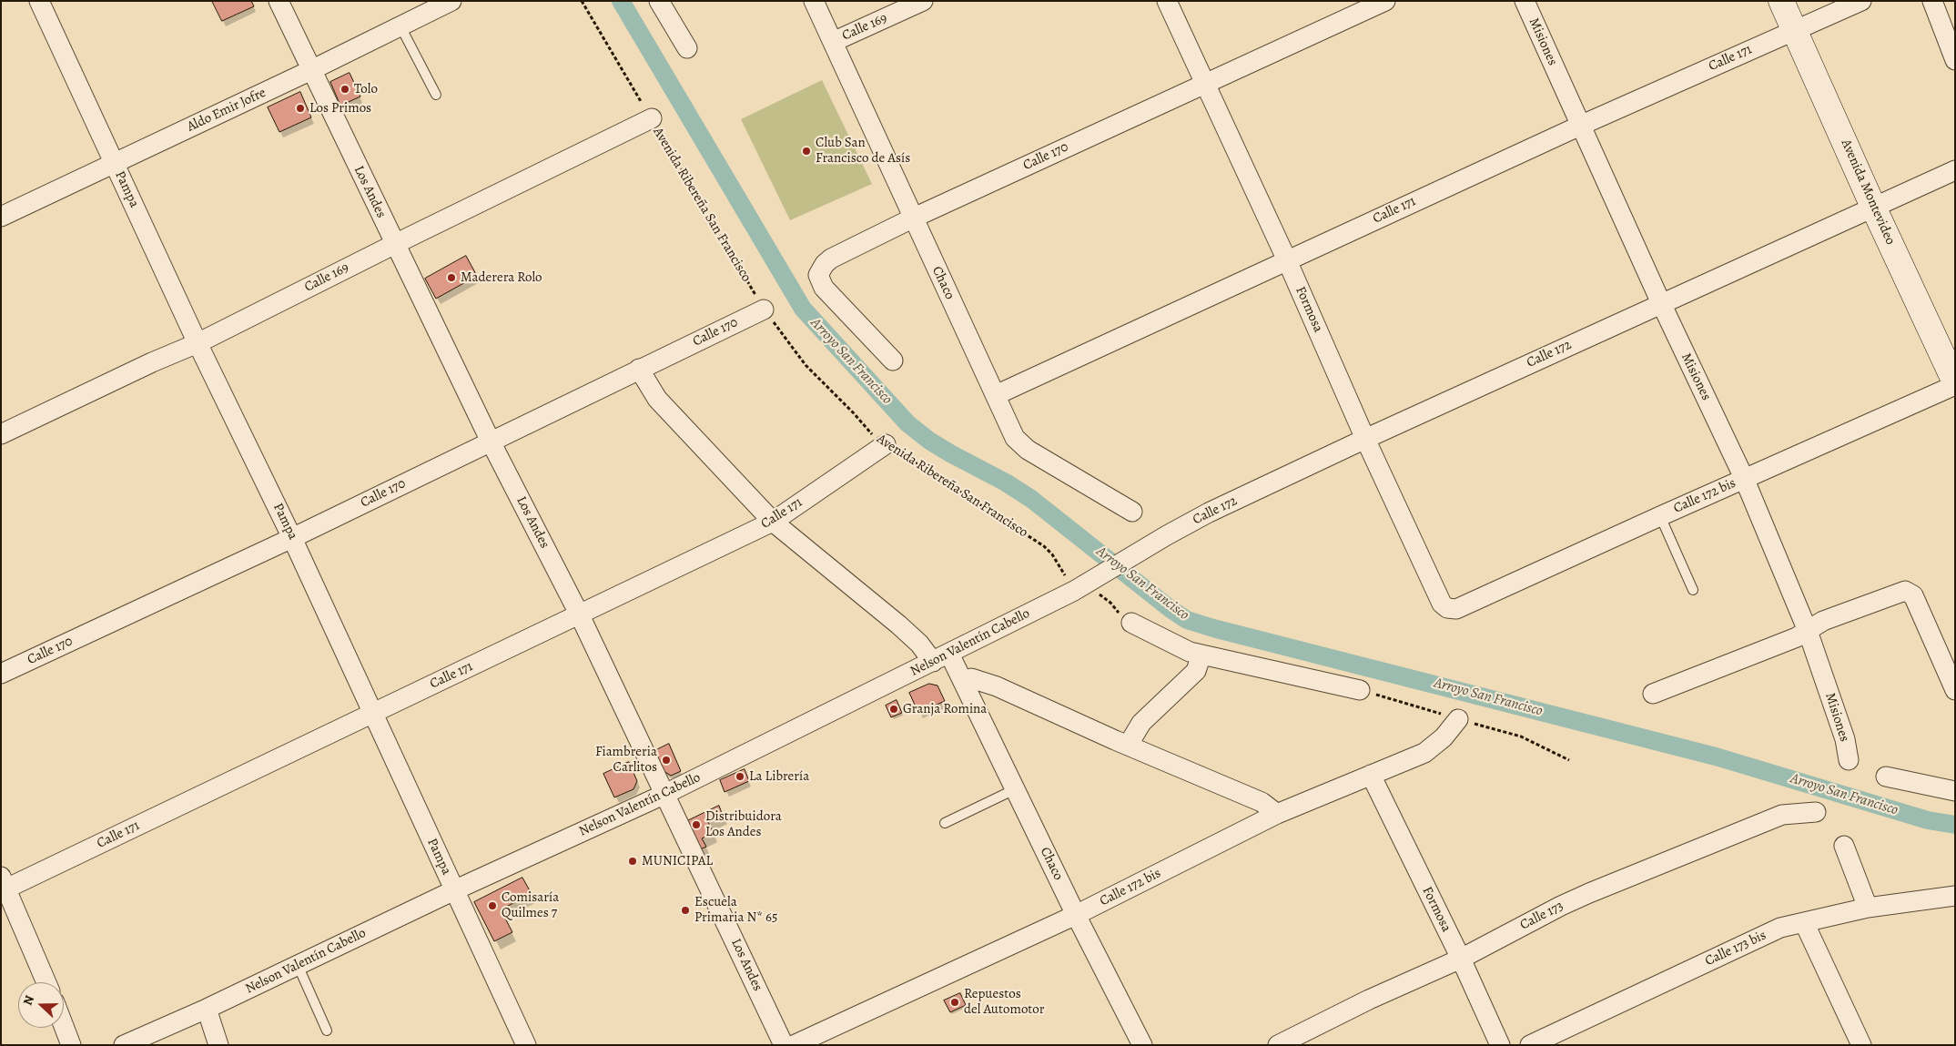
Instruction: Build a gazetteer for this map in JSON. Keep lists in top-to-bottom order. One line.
{"streets":{"street":["Calle 169","Misiones","Calle 171","Aldo Emir Jofre","Calle 170","Pampa","Los Andes","Avenida Montevideo","Chaco","Formosa","Calle 172","Calle 172 bis","Nelson Valentín Cabello","Calle 173","Calle 173 bis"],"path":["Avenida Ribereña San Francisco"]},"crossings":[["Calle 169","Pampa"],["Calle 169","Los Andes"],["Calle 169","Avenida Ribereña San Francisco"],["Calle 169","Chaco"],["Misiones","Calle 171"],["Misiones","Calle 172"],["Misiones","Calle 172 bis"],["Calle 171","Pampa"],["Calle 171","Los Andes"],["Calle 171","Avenida Montevideo"],["Calle 171","Avenida Ribereña San Francisco"],["Calle 171","Chaco"],["Calle 171","Formosa"],["Aldo Emir Jofre","Pampa"],["Aldo Emir Jofre","Los Andes"],["Calle 170","Pampa"],["Calle 170","Los Andes"],["Calle 170","Avenida Ribereña San Francisco"],["Calle 170","Chaco"],["Calle 170","Formosa"],["Pampa","Nelson Valentín Cabello"],["Los Andes","Nelson Valentín Cabello"],["Avenida Montevideo","Calle 172"],["Avenida Montevideo","Calle 172 bis"],["Avenida Ribereña San Francisco","Nelson Valentín Cabello"],["Chaco","Calle 172 bis"],["Chaco","Nelson Valentín Cabello"],["Formosa","Calle 172"],["Formosa","Calle 172 bis"],["Formosa","Calle 173"],["Calle 172","Nelson Valentín Cabello"]],"water":["Arroyo San Francisco"],"places":["Tolo","Los Primos","Club San Francisco de Asís","Maderera Rolo","Granja Romina","Fiambreria Carlitos","La Librería","Distribuidora Los Andes","MUNICIPAL","Comisaría Quilmes 7","Escuela Primaria N* 65","Repuestos del Automotor"],"north":"left"}
